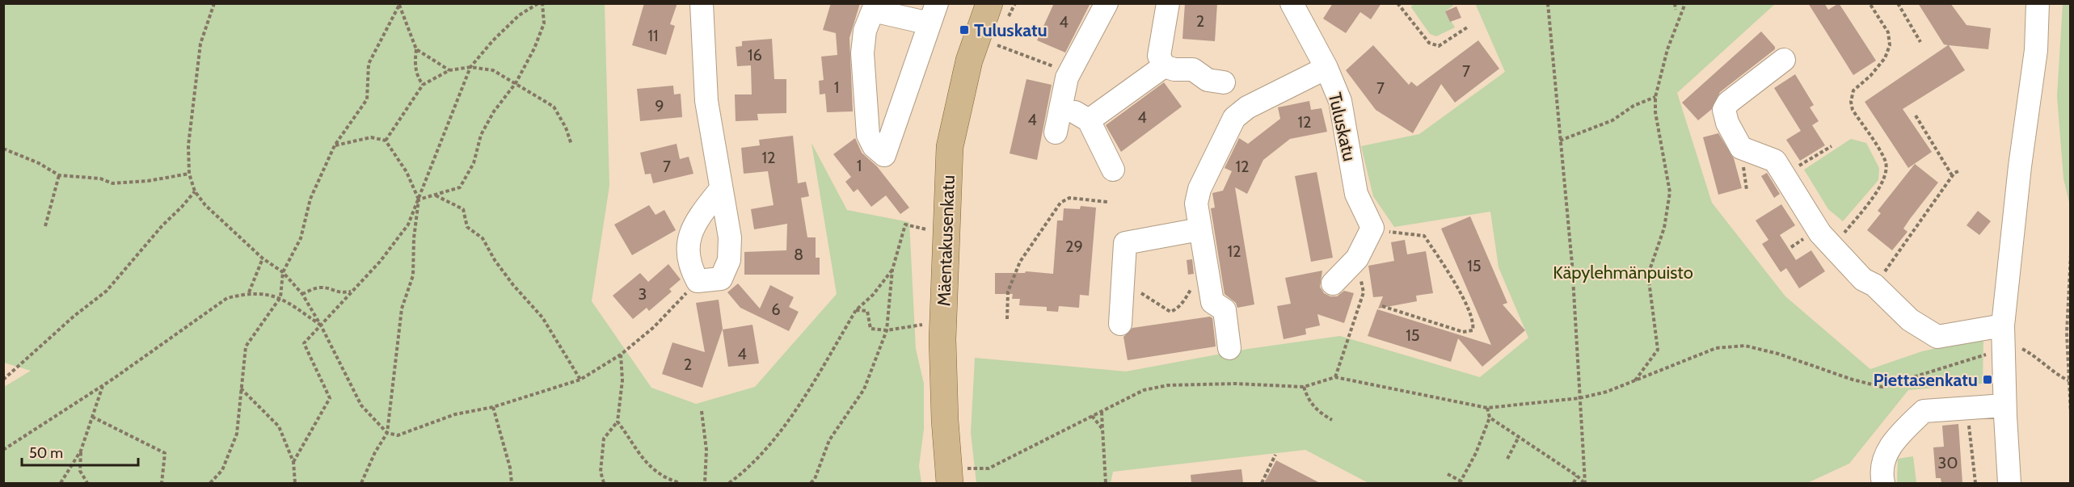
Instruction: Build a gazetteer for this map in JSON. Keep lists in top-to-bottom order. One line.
{"streets":{"main road":["Mäentakusenkatu"],"street":["Tuluskatu"]},"parks":["Käpylehmänpuisto"],"places":{"transit":["Tuluskatu","Piettasenkatu"]},"house_numbers":["2","4","11","16","7","1","7","9","4","4","12","12","1","7","12","29","12","8","15","3","6","15","4","2","30"],"scale_bar":"50 m"}
